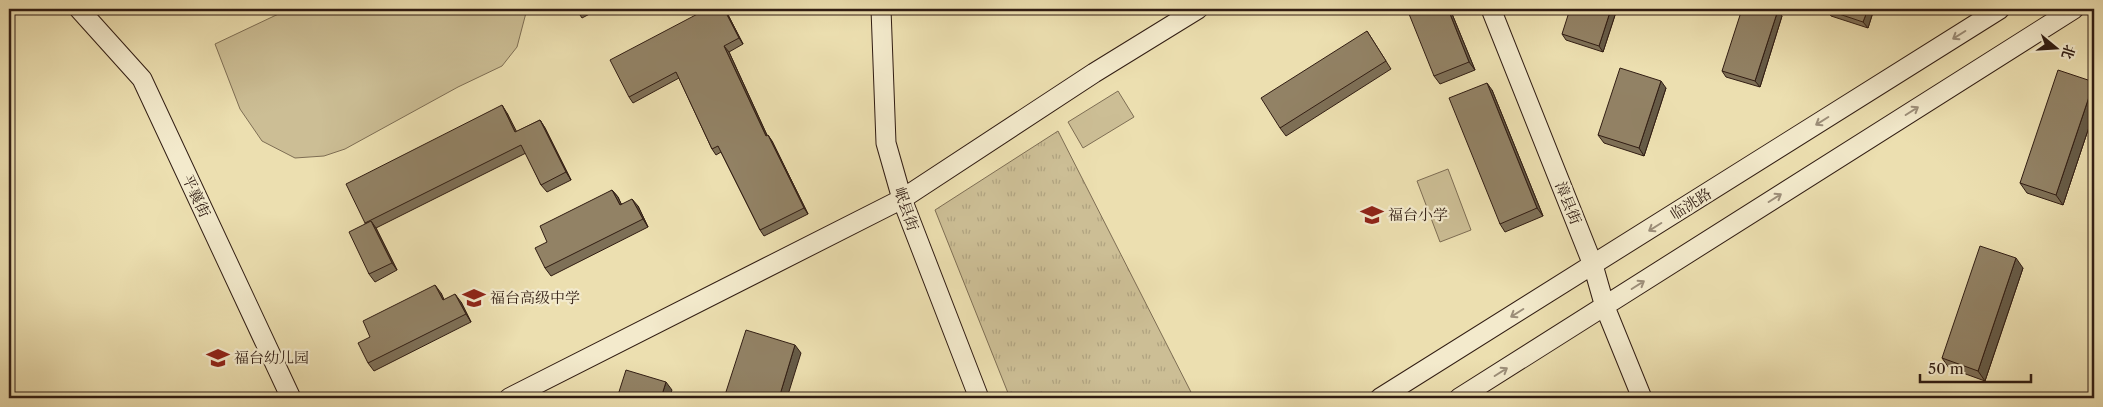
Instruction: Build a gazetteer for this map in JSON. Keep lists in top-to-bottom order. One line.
{"streets":{"street":["平襄街","漳县街","临洮路","岷县街"]},"crossings":[["漳县街","临洮路"]],"places":{"school or university":["福台小学","福台高级中学","福台幼儿园"]},"scale_bar":"50 m","north":"right"}
